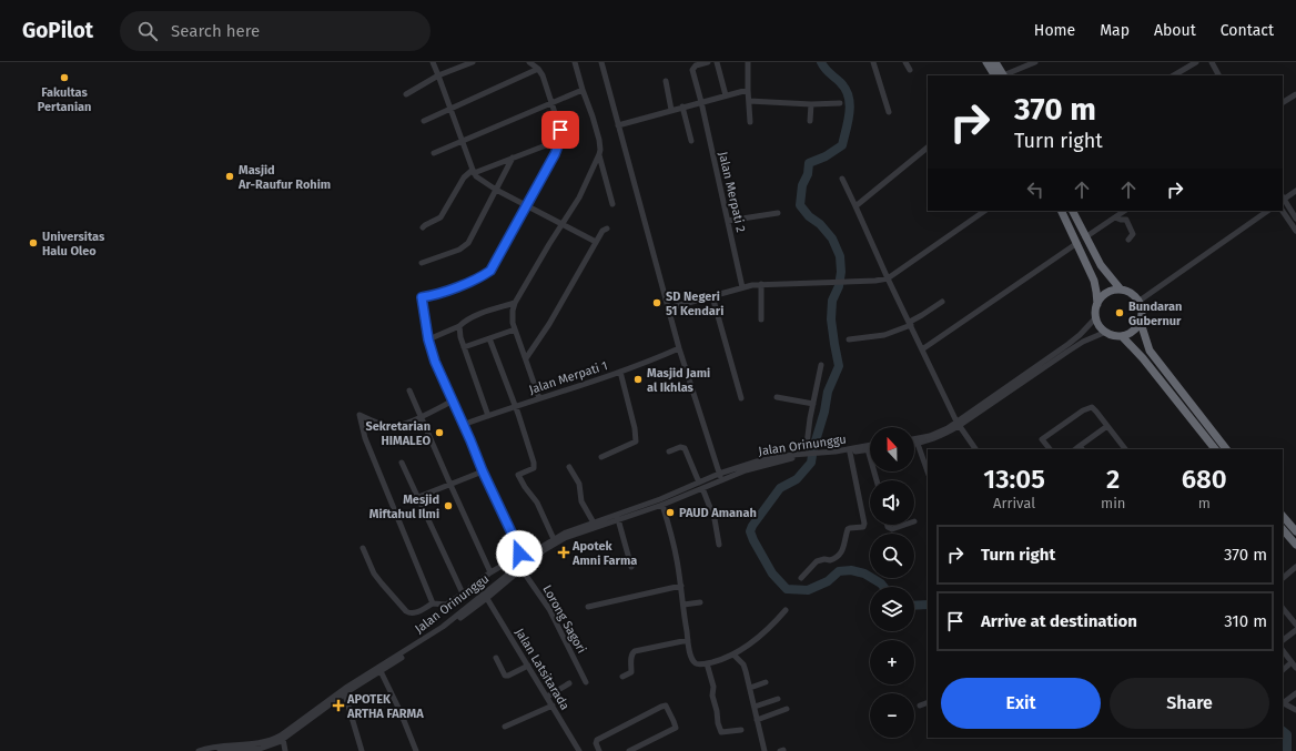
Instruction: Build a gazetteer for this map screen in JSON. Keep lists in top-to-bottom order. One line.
{"streets":{"street":["Jalan Merpati 2","Jalan Merpati 1","Jalan Orinunggu","Lorong Sagori","Jalan Latsitarada"]},"crossings":[["Jalan Orinunggu","Lorong Sagori"],["Jalan Orinunggu","Jalan Latsitarada"]],"places":{"other":["Fakultas Pertanian","Masjid Ar-Raufur Rohim","Universitas Halu Oleo","SD Negeri 51 Kendari","Bundaran Gubernur","Masjid Jami al Ikhlas","Sekretarian HIMALEO","Mesjid Miftahul Ilmi","PAUD Amanah"],"health":["Apotek Amni Farma","APOTEK ARTHA FARMA"]},"north":"top","page":{"header":"GoPilot","search":"Search here","nav":["Home","Map","About","Contact"],"turn":["370 m","Turn right"],"map_buttons":["+","−"],"eta":["13:05","Arrival","2","min","680","m"],"list":[{"name":"Turn right","value":"370 m"},{"name":"Arrive at destination","value":"310 m"}],"buttons":["Exit","Share"]}}
